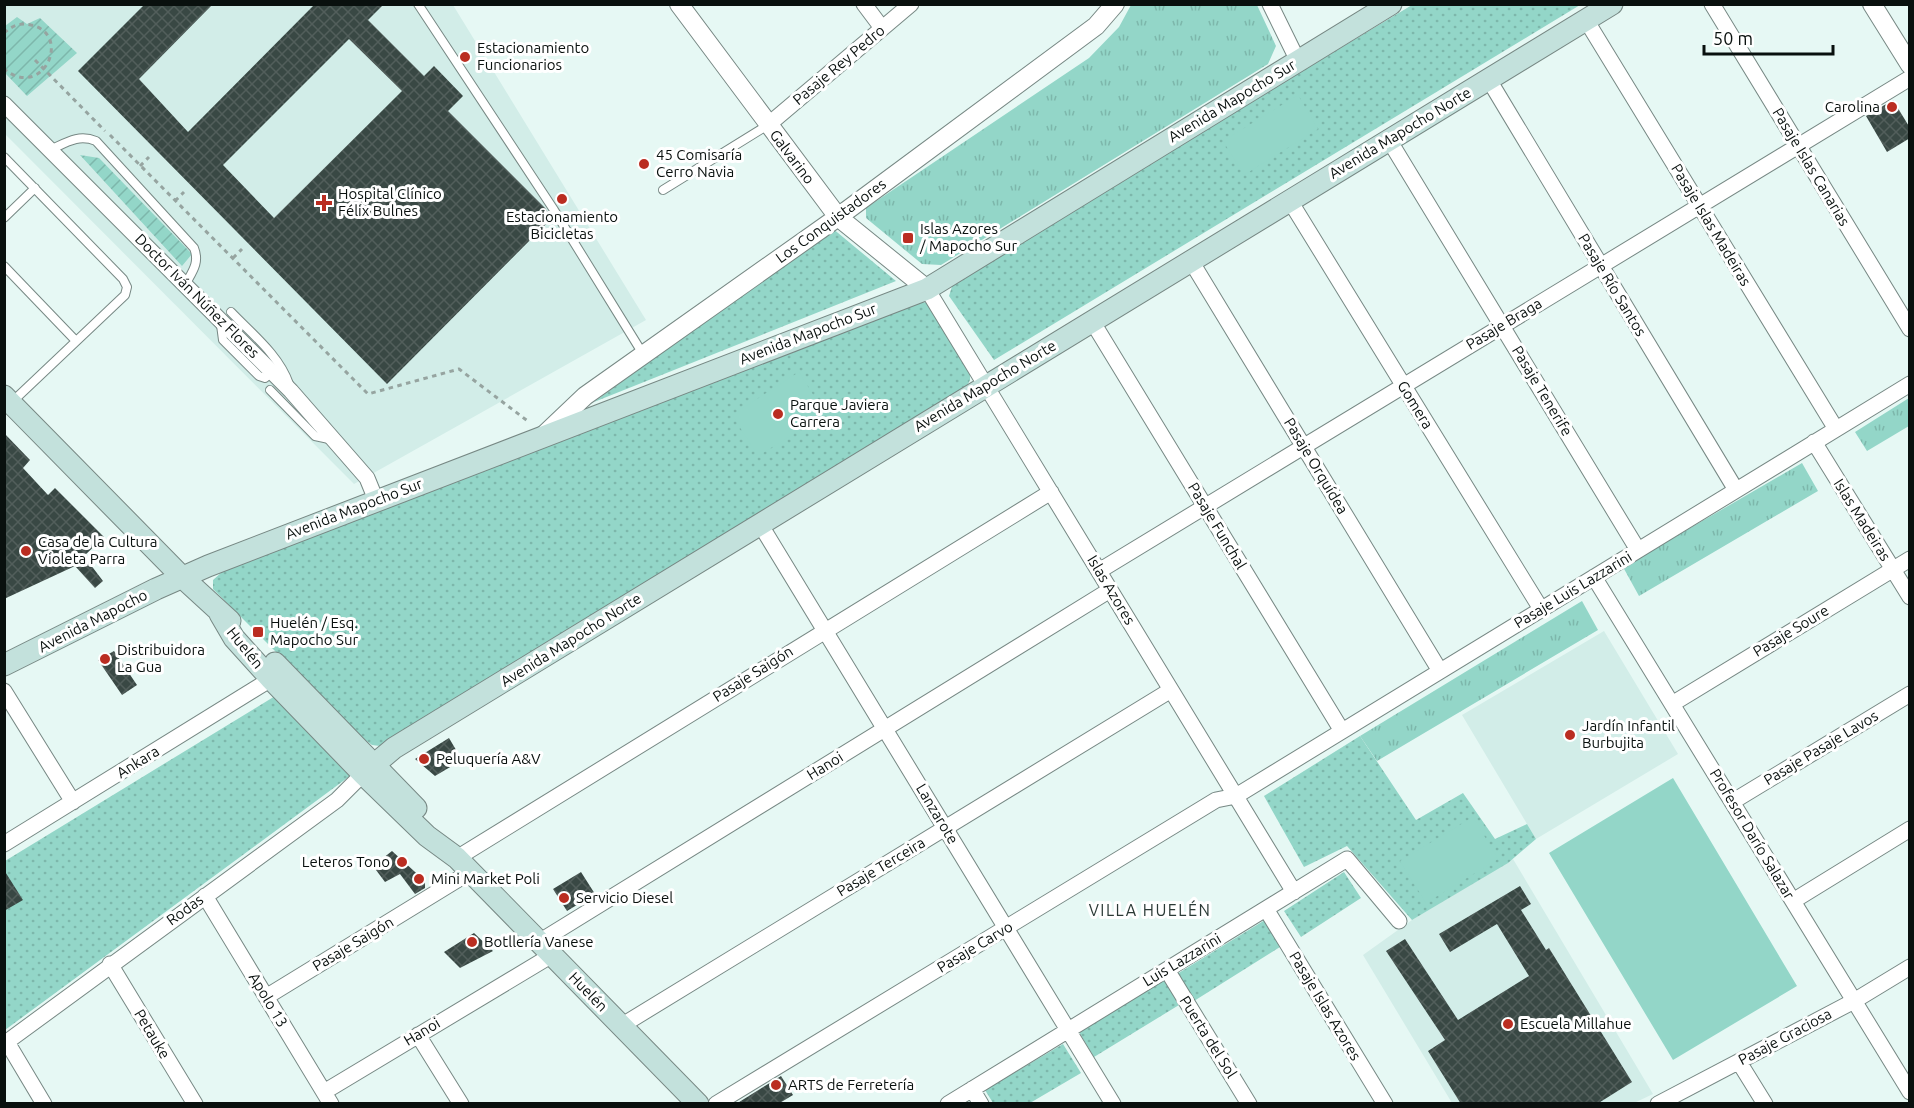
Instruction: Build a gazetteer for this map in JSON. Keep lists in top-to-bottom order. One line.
{"streets":{"main road":["Avenida Mapocho Sur","Avenida Mapocho Norte","Avenida Mapocho","Huelén"],"street":["Pasaje Rey Pedro","Galvarino","Pasaje Islas Canarias","Los Conquistadores","Pasaje Islas Madeiras","Pasaje Río Santos","Doctor Iván Núñez Flores","Pasaje Braga","Pasaje Tenerife","Gomera","Pasaje Orquídea","Islas Madeiras","Pasaje Funchal","Islas Azores","Pasaje Luis Lazzarini","Pasaje Soure","Pasaje Saigón","Pasaje Pasaje Lavos","Ankara","Hanoi","Lanzarote","Profesor Darío Salazar","Pasaje Terceira","Rodas","Pasaje Carvo","Luis Lazzarini","Apolo 13","Pasaje Islas Azores","Petauke","Puerta del Sol","Pasaje Graciosa"]},"crossings":[["Pasaje Rey Pedro","Galvarino"],["Avenida Mapocho Sur","Galvarino"],["Avenida Mapocho Sur","Los Conquistadores"],["Avenida Mapocho Sur","Doctor Iván Núñez Flores"],["Avenida Mapocho Sur","Islas Azores"],["Avenida Mapocho Sur","Avenida Mapocho"],["Avenida Mapocho Sur","Huelén"],["Avenida Mapocho Norte","Pasaje Islas Madeiras"],["Avenida Mapocho Norte","Pasaje Río Santos"],["Avenida Mapocho Norte","Pasaje Tenerife"],["Avenida Mapocho Norte","Gomera"],["Avenida Mapocho Norte","Pasaje Orquídea"],["Avenida Mapocho Norte","Pasaje Funchal"],["Avenida Mapocho Norte","Islas Azores"],["Avenida Mapocho Norte","Huelén"],["Avenida Mapocho Norte","Lanzarote"],["Avenida Mapocho Norte","Rodas"],["Galvarino","Los Conquistadores"],["Galvarino","Islas Azores"],["Pasaje Islas Canarias","Pasaje Braga"],["Pasaje Islas Madeiras","Pasaje Braga"],["Pasaje Islas Madeiras","Pasaje Luis Lazzarini"],["Pasaje Río Santos","Pasaje Braga"],["Pasaje Río Santos","Pasaje Luis Lazzarini"],["Pasaje Braga","Pasaje Tenerife"],["Pasaje Braga","Gomera"],["Pasaje Braga","Pasaje Orquídea"],["Pasaje Braga","Pasaje Funchal"],["Pasaje Braga","Islas Azores"],["Pasaje Tenerife","Pasaje Luis Lazzarini"],["Gomera","Pasaje Luis Lazzarini"],["Pasaje Orquídea","Pasaje Luis Lazzarini"],["Islas Madeiras","Pasaje Luis Lazzarini"],["Islas Madeiras","Pasaje Soure"],["Pasaje Funchal","Pasaje Luis Lazzarini"],["Islas Azores","Pasaje Luis Lazzarini"],["Islas Azores","Pasaje Saigón"],["Islas Azores","Hanoi"],["Islas Azores","Pasaje Terceira"],["Islas Azores","Pasaje Carvo"],["Islas Azores","Luis Lazzarini"],["Pasaje Luis Lazzarini","Profesor Darío Salazar"],["Pasaje Luis Lazzarini","Pasaje Carvo"],["Avenida Mapocho","Huelén"],["Pasaje Soure","Profesor Darío Salazar"],["Huelén","Pasaje Saigón"],["Huelén","Ankara"],["Huelén","Hanoi"],["Huelén","Pasaje Terceira"],["Huelén","Rodas"],["Pasaje Saigón","Lanzarote"],["Pasaje Saigón","Apolo 13"],["Pasaje Pasaje Lavos","Profesor Darío Salazar"],["Hanoi","Lanzarote"],["Hanoi","Apolo 13"],["Lanzarote","Pasaje Terceira"],["Lanzarote","Pasaje Carvo"],["Lanzarote","Luis Lazzarini"],["Profesor Darío Salazar","Pasaje Graciosa"],["Rodas","Apolo 13"],["Rodas","Petauke"],["Luis Lazzarini","Pasaje Islas Azores"],["Luis Lazzarini","Puerta del Sol"]],"districts":["VILLA HUELÉN"],"places":{"other":["Estacionamiento Funcionarios","Carolina","45 Comisaría Cerro Navia","Estacionamiento Bicicletas","Parque Javiera Carrera","Casa de la Cultura Violeta Parra","Distribuidora La Gua","Jardín Infantil Burbujita","Peluquería A&V","Leteros Tono","Mini Market Poli","Servicio Diesel","Botllería Vanese","Escuela Millahue","ARTS de Ferretería"],"health":["Hospital Clínico Félix Bulnes"],"transit":["Islas Azores / Mapocho Sur","Huelén / Esq. Mapocho Sur"]},"scale_bar":"50 m"}
